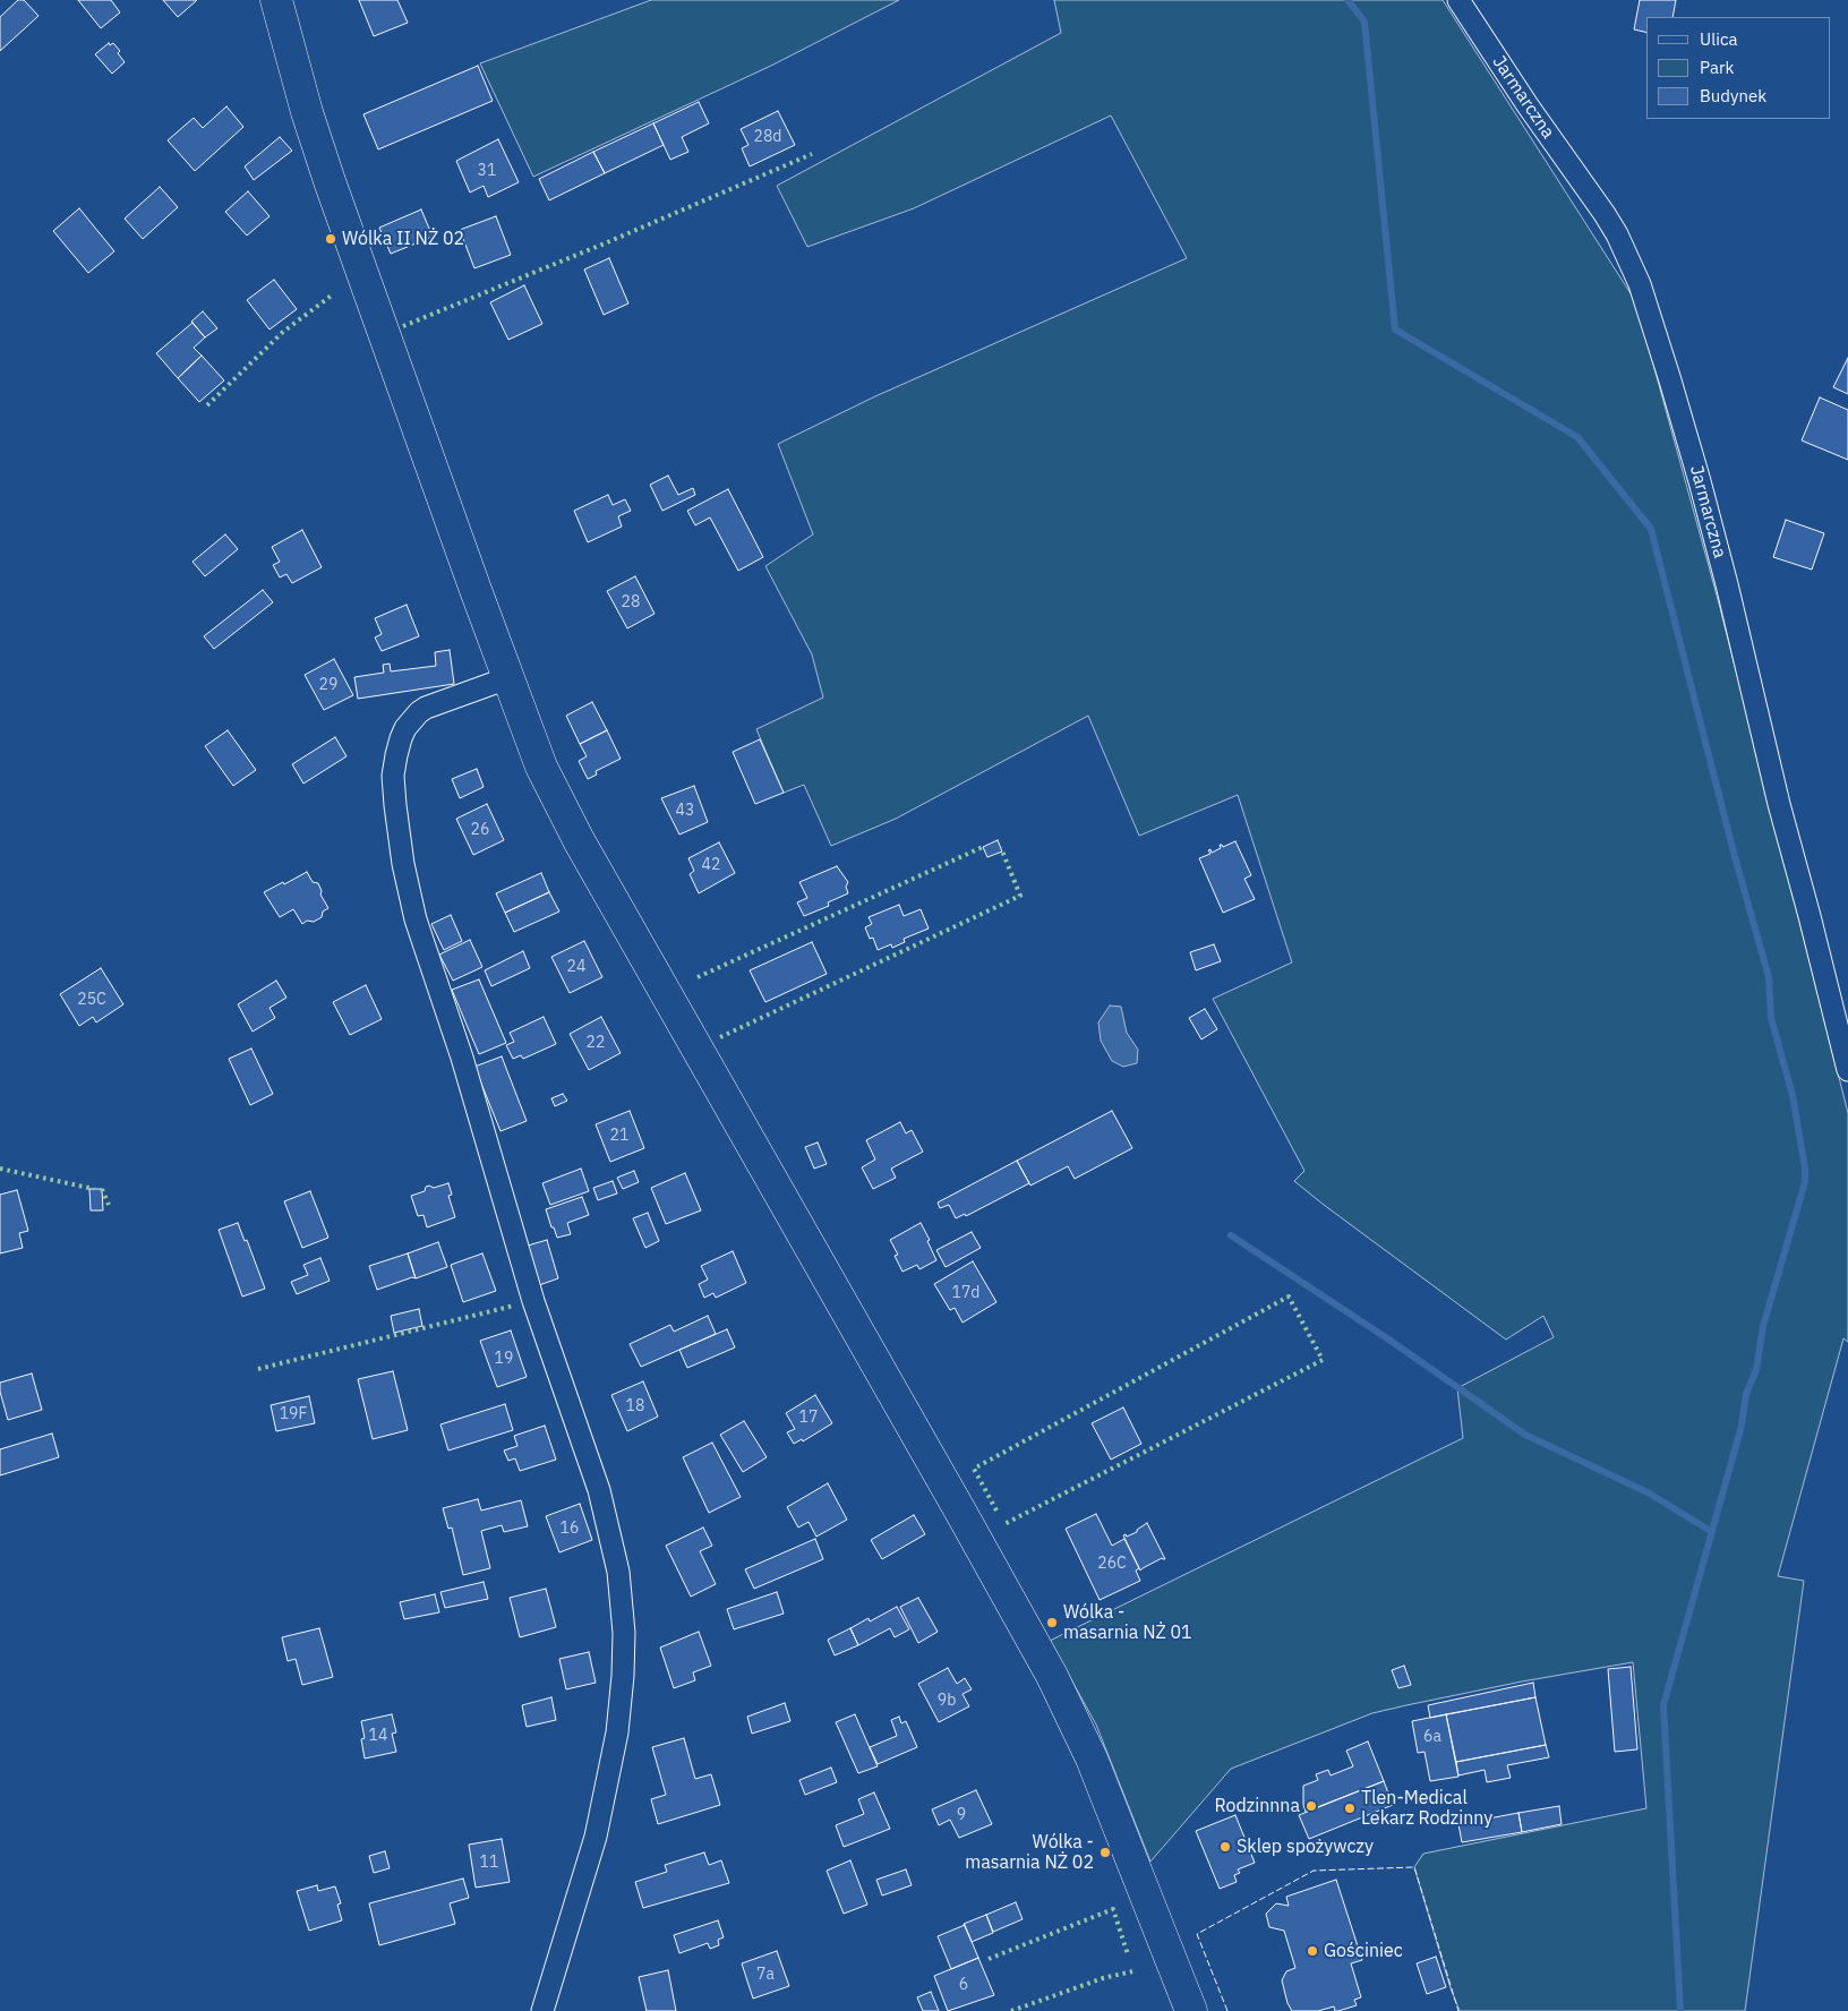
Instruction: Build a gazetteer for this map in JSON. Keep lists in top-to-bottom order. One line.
{"streets":{"street":["Jarmarczna"]},"places":["Wólka II NŻ 02","Wólka - masarnia NŻ 01","Rodzinnna","Tlen-Medical Lekarz Rodzinny","Sklep spożywczy","Wólka - masarnia NŻ 02","Gościniec"],"house_numbers":["28d","31","28","29","43","26","42","24","25C","22","21","17d","19","18","19F","17","16","26C","9b","14","6a","9","11","7a","6"],"legend":["Ulica","Park","Budynek"]}
